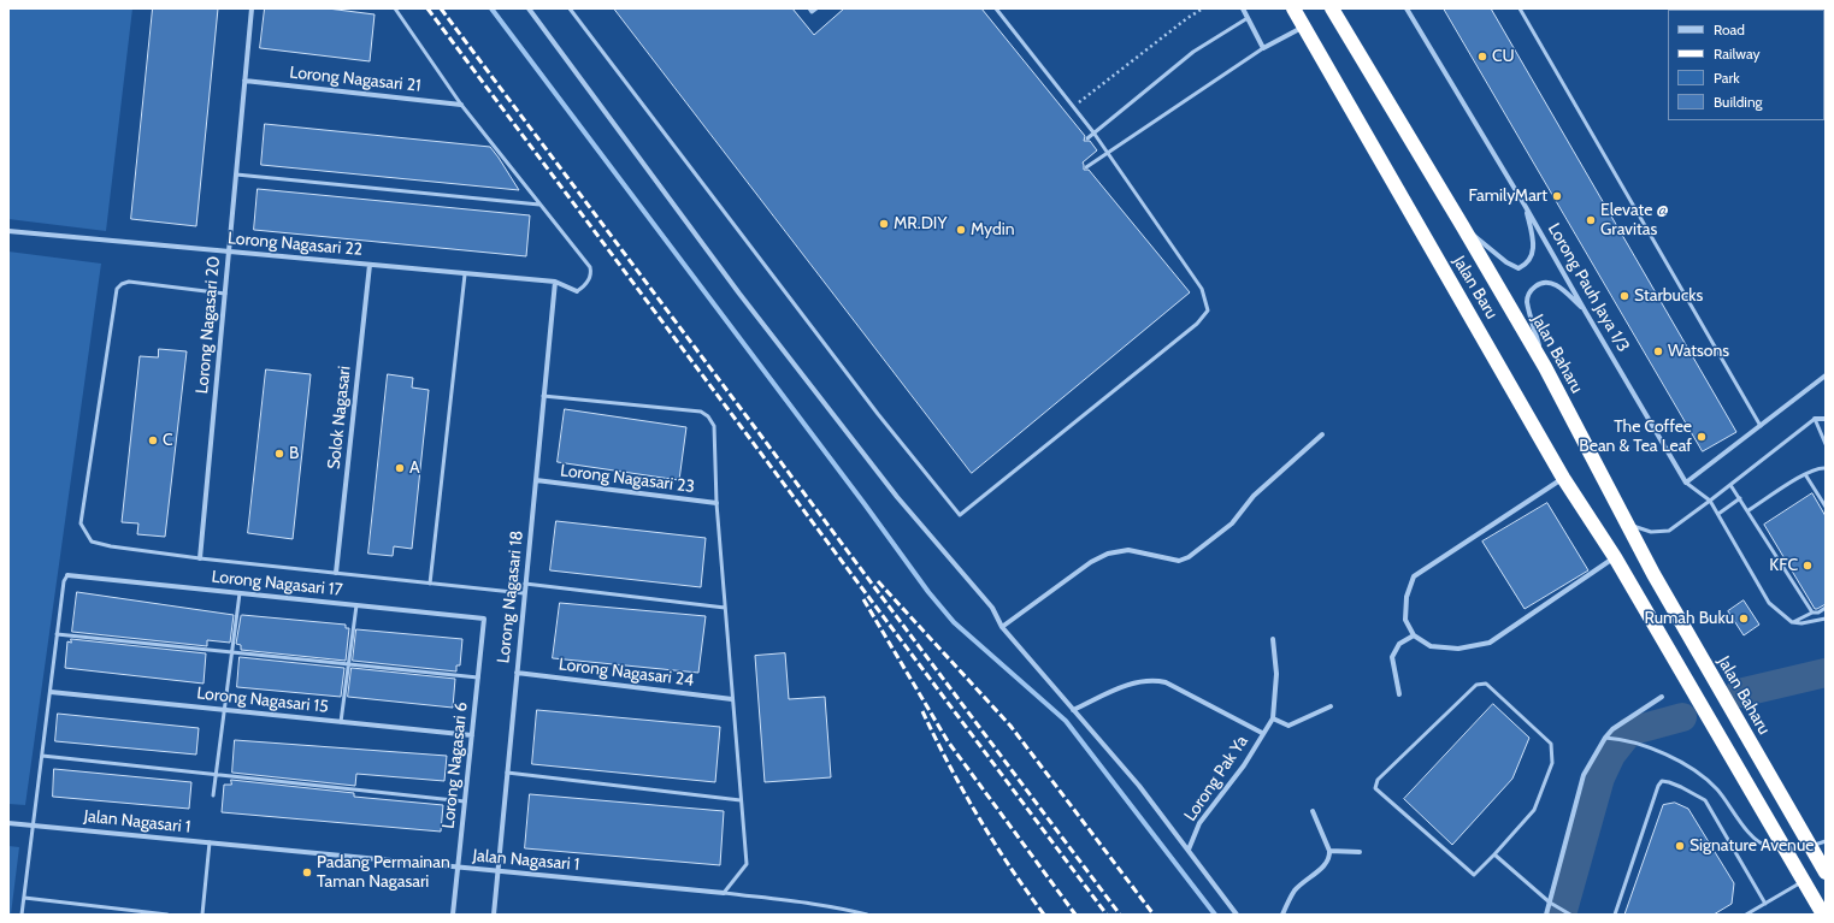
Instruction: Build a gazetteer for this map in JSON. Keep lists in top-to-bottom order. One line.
{"streets":{"highway":["Jalan Baru","Jalan Baharu"],"street":["Lorong Nagasari 21","Lorong Nagasari 22","Lorong Pauh Jaya 1/3","Lorong Nagasari 20","Solok Nagasari","Lorong Nagasari 23","Lorong Nagasari 17","Lorong Nagasari 18","Lorong Nagasari 24","Lorong Nagasari 15","Lorong Nagasari 6","Lorong Pak Ya","Jalan Nagasari 1"]},"crossings":[["Lorong Nagasari 21","Lorong Nagasari 20"],["Lorong Nagasari 22","Lorong Nagasari 20"],["Lorong Nagasari 22","Solok Nagasari"],["Lorong Nagasari 22","Lorong Nagasari 18"],["Lorong Nagasari 23","Lorong Nagasari 18"],["Lorong Nagasari 17","Lorong Nagasari 6"],["Lorong Nagasari 18","Lorong Nagasari 24"],["Lorong Nagasari 18","Jalan Nagasari 1"],["Lorong Nagasari 15","Lorong Nagasari 6"],["Lorong Nagasari 6","Jalan Nagasari 1"]],"places":["CU","FamilyMart","Elevate @ Gravitas","MR.DIY","Mydin","Starbucks","Watsons","The Coffee Bean & Tea Leaf","C","B","A","KFC","Rumah Buku","Signature Avenue","Padang Permainan Taman Nagasari"],"legend":["Road","Railway","Park","Building"]}
